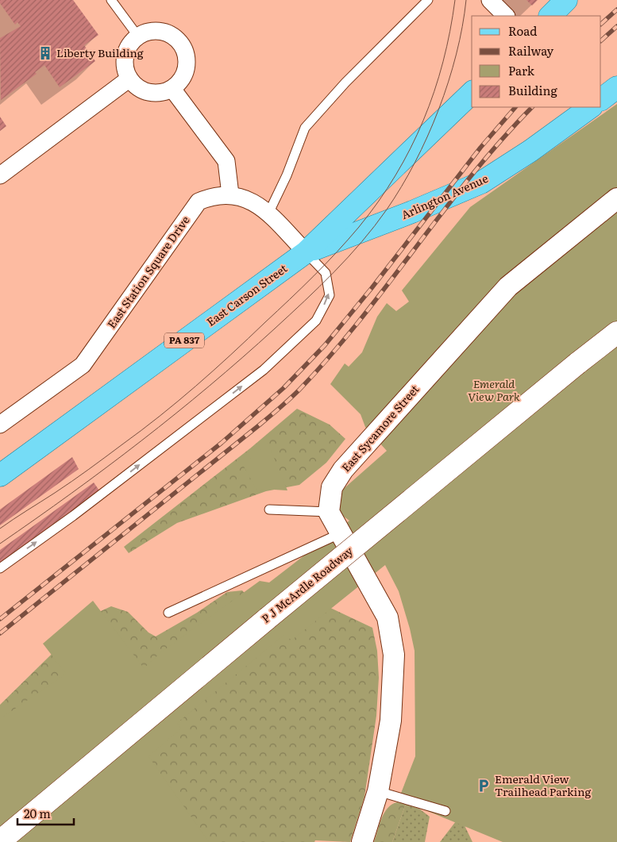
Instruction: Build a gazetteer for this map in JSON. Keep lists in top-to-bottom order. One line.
{"streets":{"main road":["Arlington Avenue","East Carson Street","PA 837","P J McArdle Roadway"],"street":["East Station Square Drive","East Sycamore Street"]},"crossings":[["Arlington Avenue","East Station Square Drive"],["Arlington Avenue","East Carson Street"],["East Station Square Drive","East Carson Street"]],"parks":["Emerald View Park"],"places":{"building":["Liberty Building"],"parking":["Emerald View Trailhead Parking"]},"legend":["Road","Railway","Park","Building"],"scale_bar":"20 m"}
